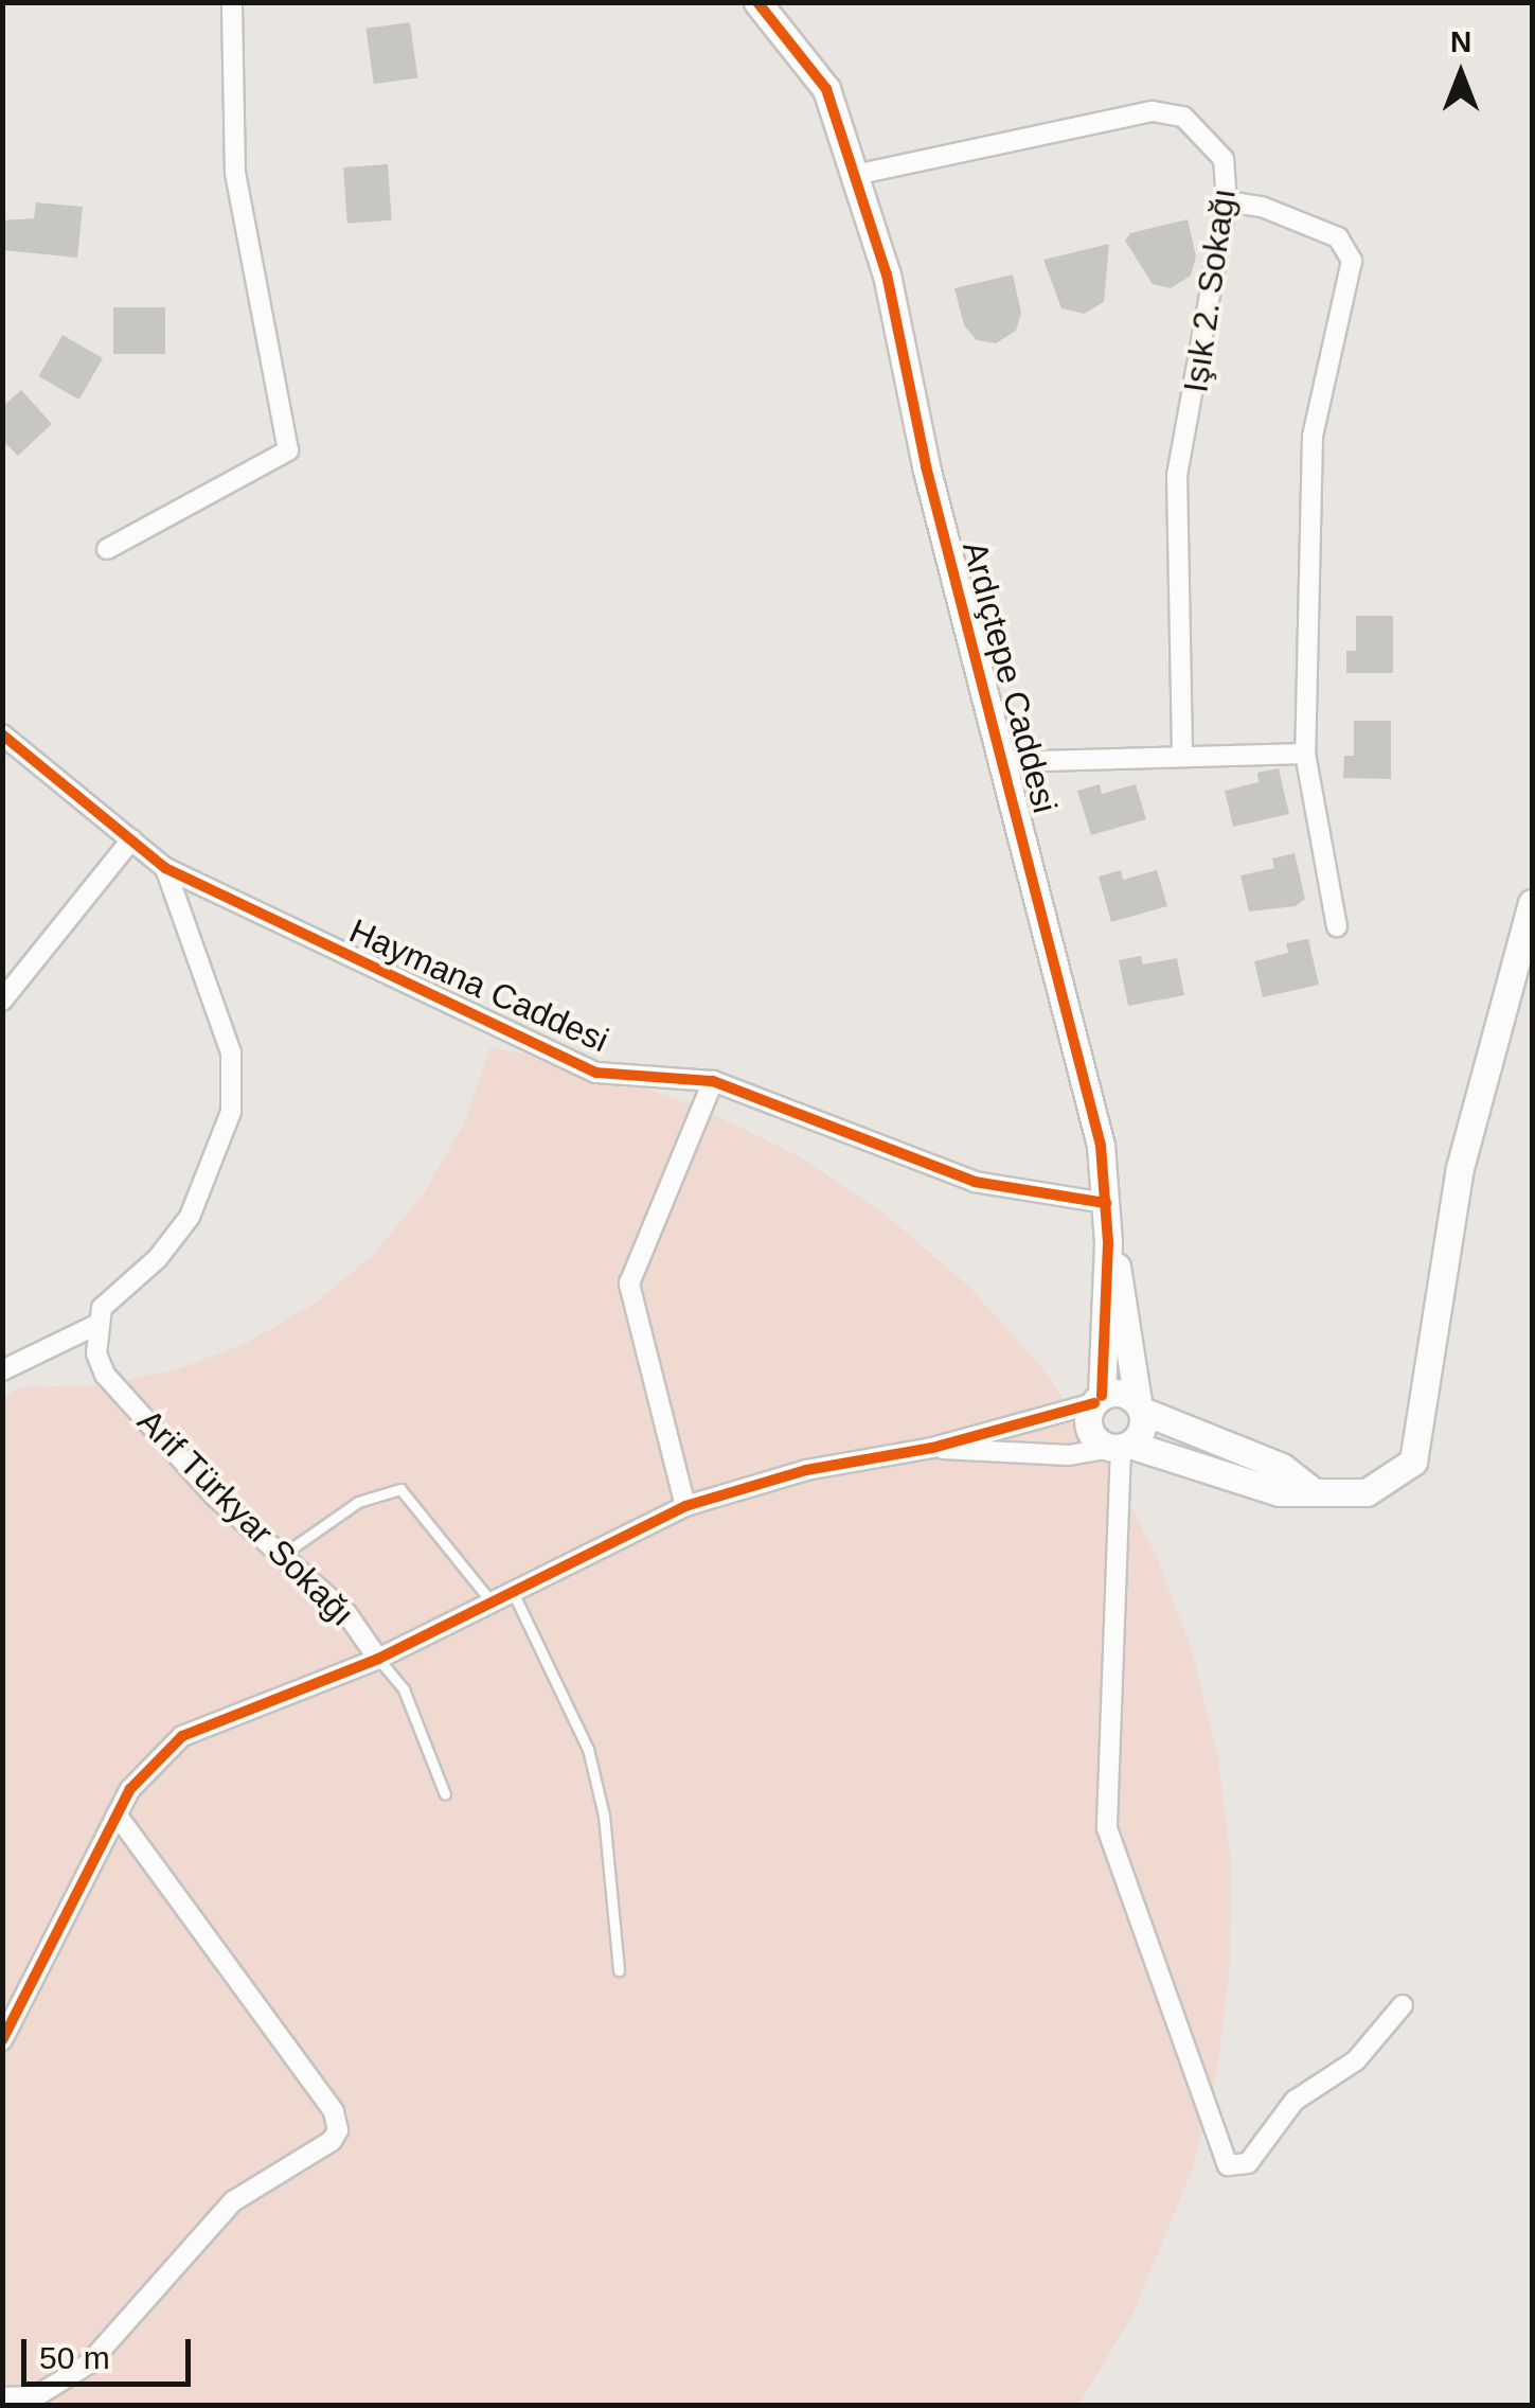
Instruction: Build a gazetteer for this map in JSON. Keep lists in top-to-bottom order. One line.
{"streets":{"street":["Işık 2. Sokağı","Ardıçtepe Caddesi","Haymana Caddesi","Arif Türkyar Sokağı"]},"crossings":[["Işık 2. Sokağı","Ardıçtepe Caddesi"],["Ardıçtepe Caddesi","Haymana Caddesi"]],"scale_bar":"50 m","north":"top"}
